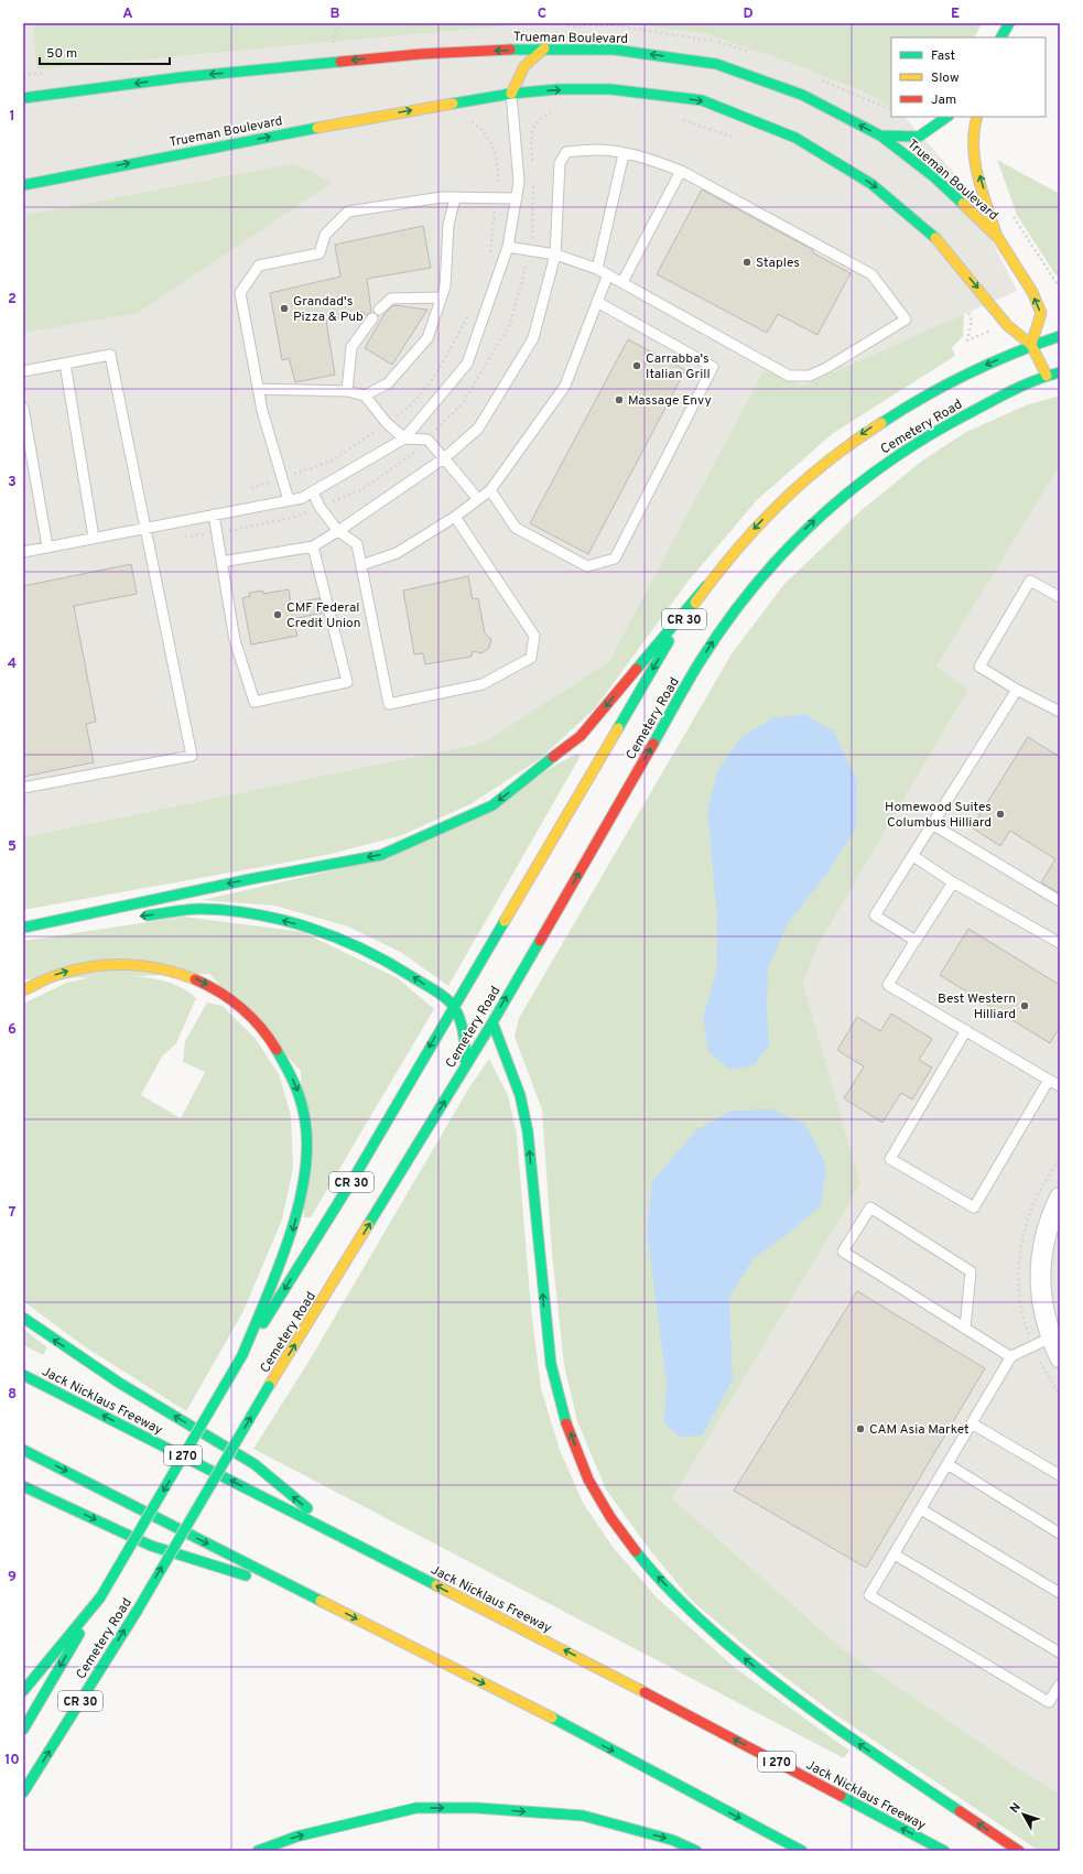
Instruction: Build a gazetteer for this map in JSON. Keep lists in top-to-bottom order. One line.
{"streets":{"main road":["Trueman Boulevard","Cemetery Road","CR 30","Jack Nicklaus Freeway","I 270"]},"crossings":[["Trueman Boulevard","Cemetery Road"]],"places":["Staples","Grandad's Pizza & Pub","Carrabba's Italian Grill","Massage Envy","CMF Federal Credit Union","Homewood Suites Columbus Hilliard","Best Western Hilliard","CAM Asia Market"],"legend":["Fast","Slow","Jam"],"scale_bar":"50 m","north":"top left","grid":{"columns":["A","B","C","D","E"],"rows":["1","2","3","4","5","6","7","8","9","10"]}}
